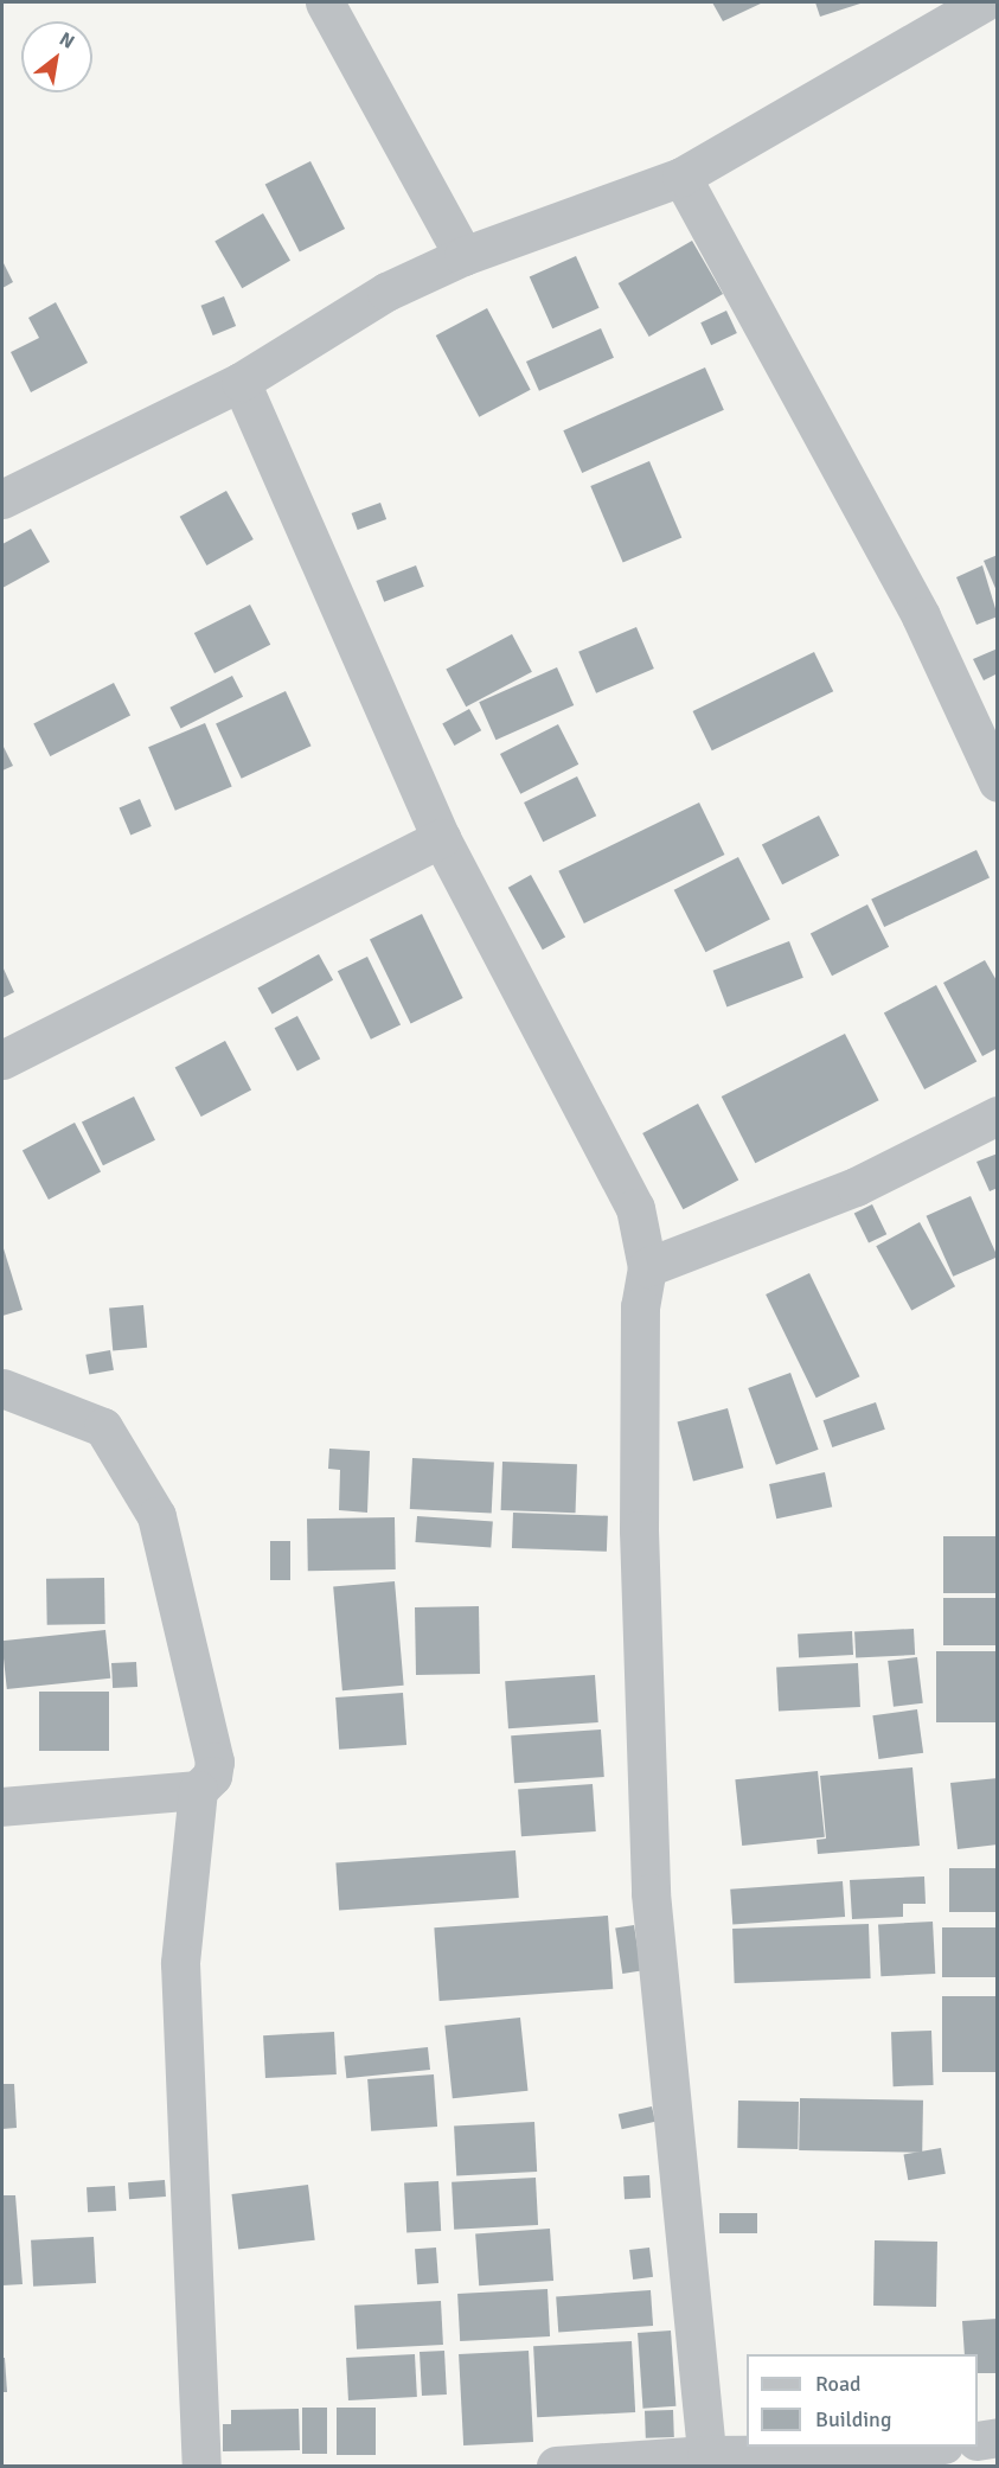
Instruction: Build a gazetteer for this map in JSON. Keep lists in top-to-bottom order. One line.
{"legend":["Road","Building"],"north":"top right"}
